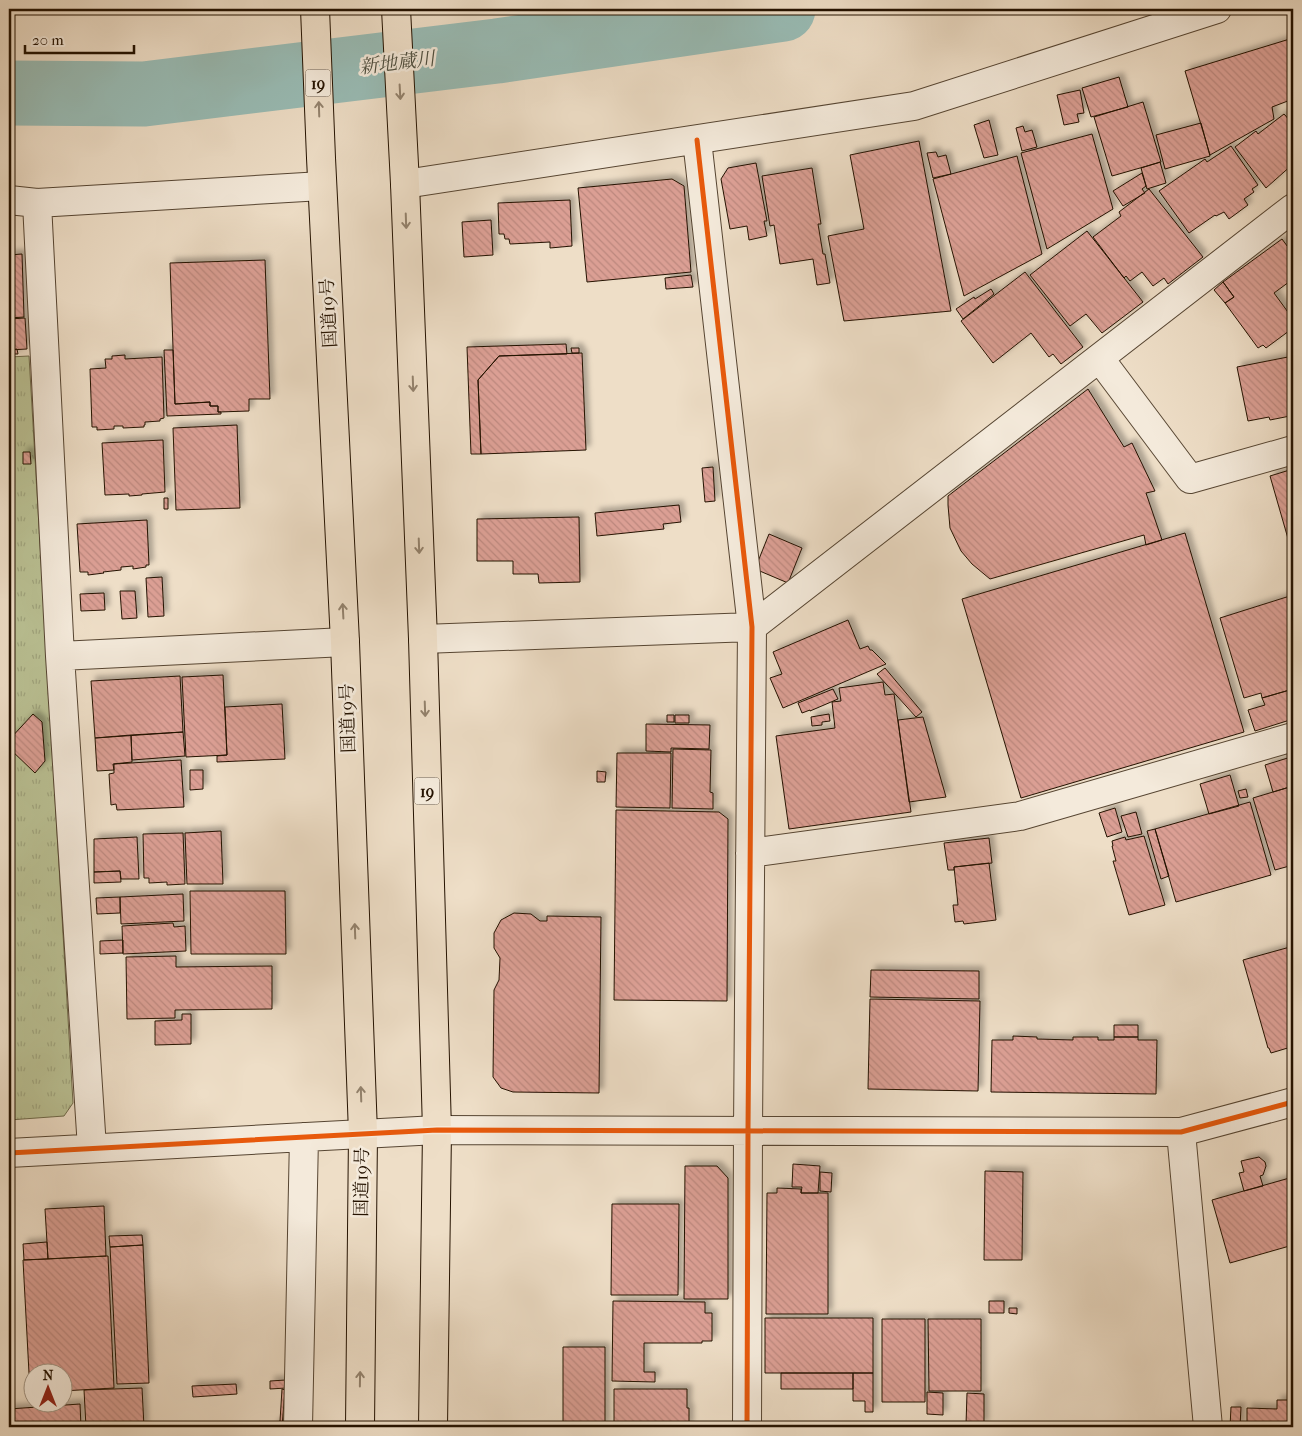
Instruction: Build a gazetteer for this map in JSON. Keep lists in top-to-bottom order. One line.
{"streets":{"highway":["19","国道19号"]},"water":["新地蔵川"],"scale_bar":"20 m","north":"top"}
